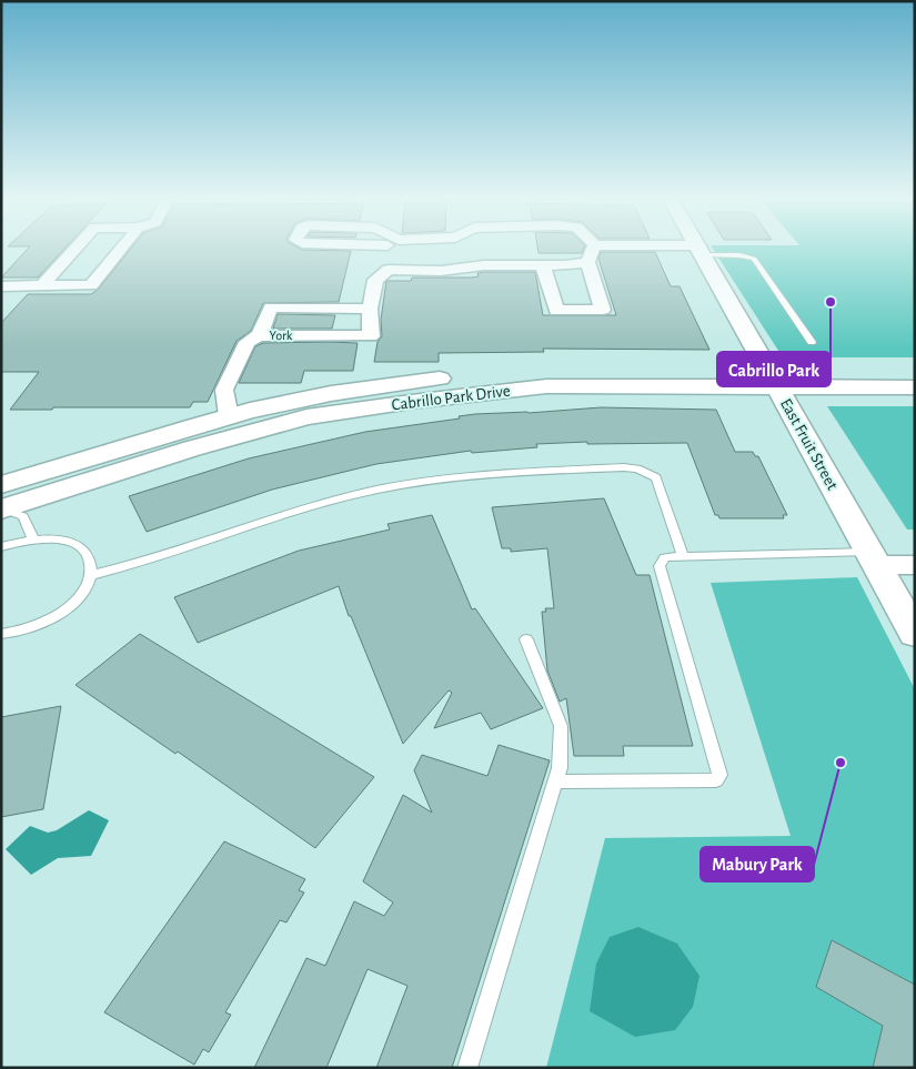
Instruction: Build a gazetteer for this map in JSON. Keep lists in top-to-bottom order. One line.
{"streets":{"street":["York","Cabrillo Park Drive","East Fruit Street"]},"crossings":[["Cabrillo Park Drive","East Fruit Street"]],"places":["Cabrillo Park","Mabury Park"]}
